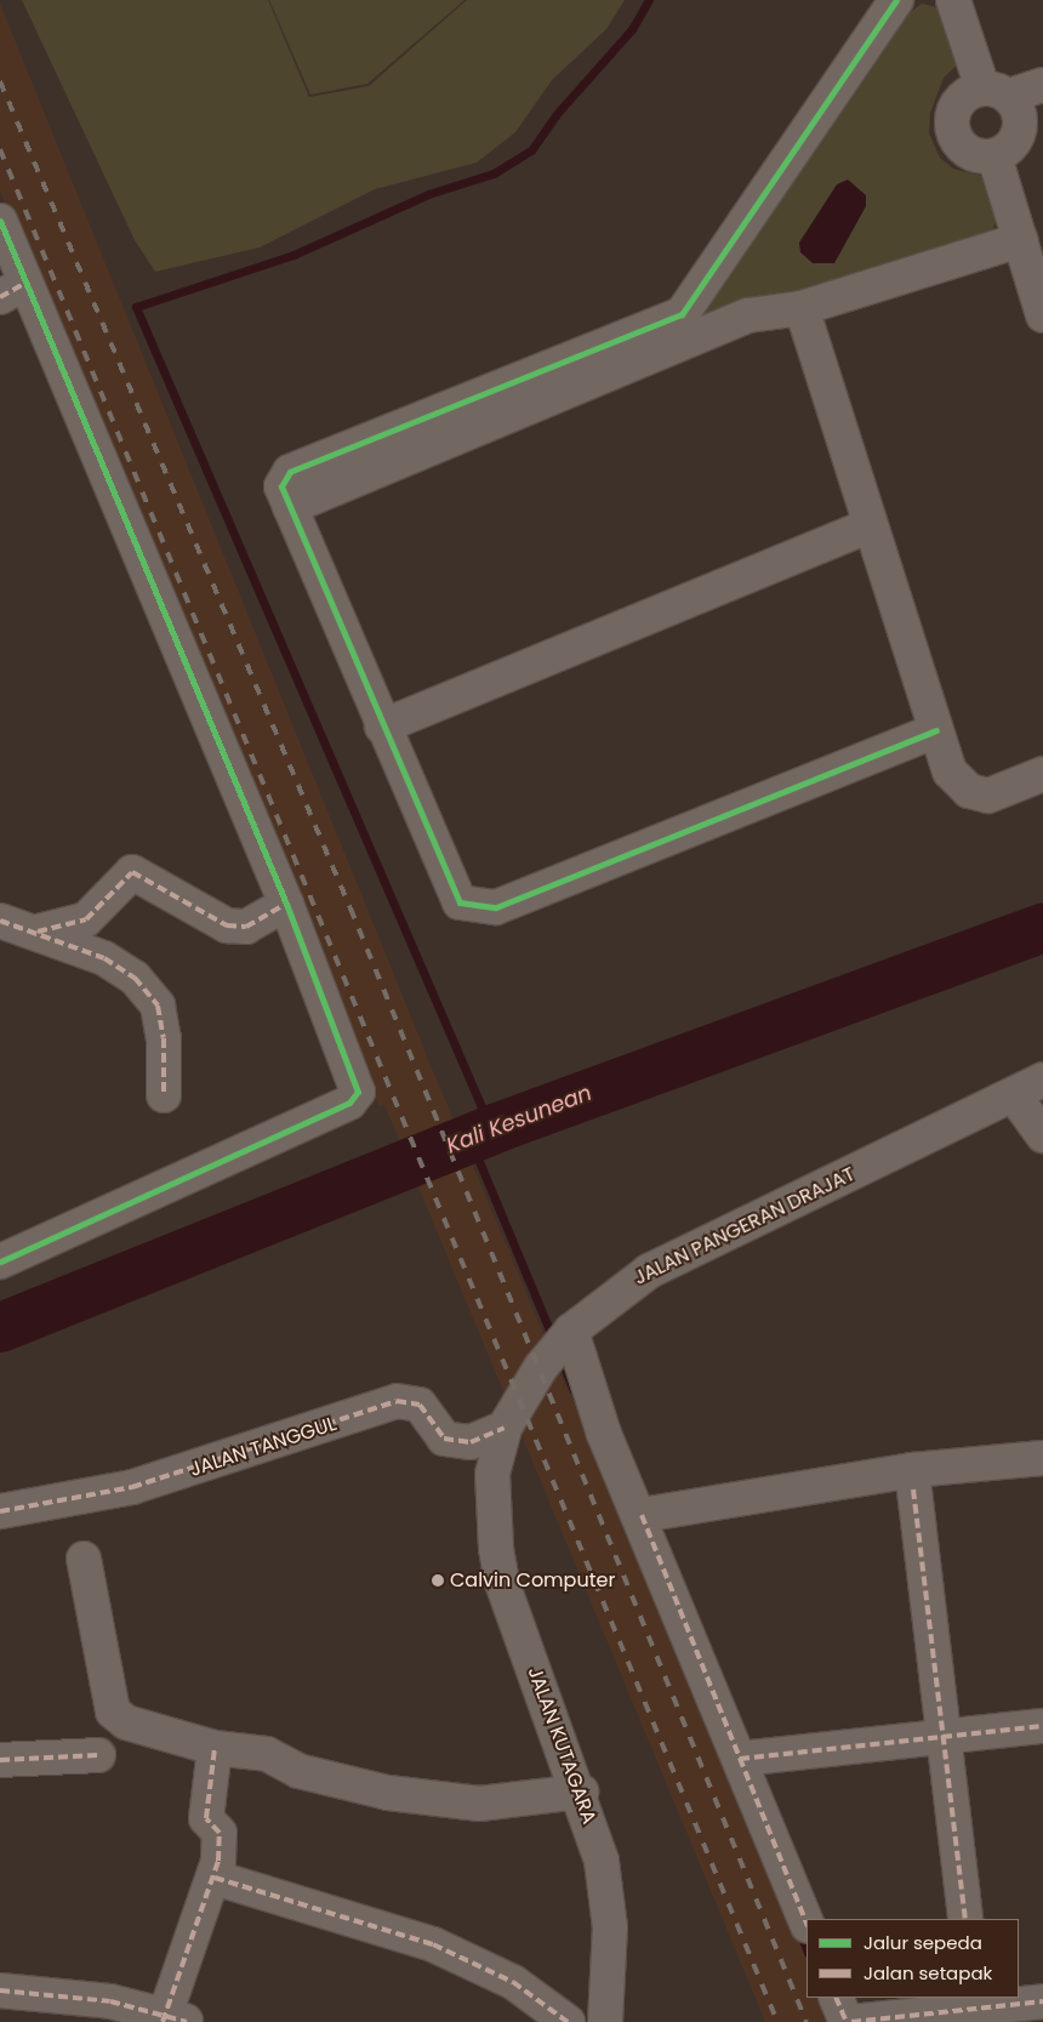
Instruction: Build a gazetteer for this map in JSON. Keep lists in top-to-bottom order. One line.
{"streets":{"street":["JALAN PANGERAN DRAJAT","JALAN TANGGUL","JALAN KUTAGARA"]},"crossings":[["JALAN PANGERAN DRAJAT","JALAN TANGGUL"],["JALAN PANGERAN DRAJAT","JALAN KUTAGARA"]],"water":["Kali Kesunean"],"places":["Calvin Computer"],"legend":["Jalur sepeda","Jalan setapak"]}
